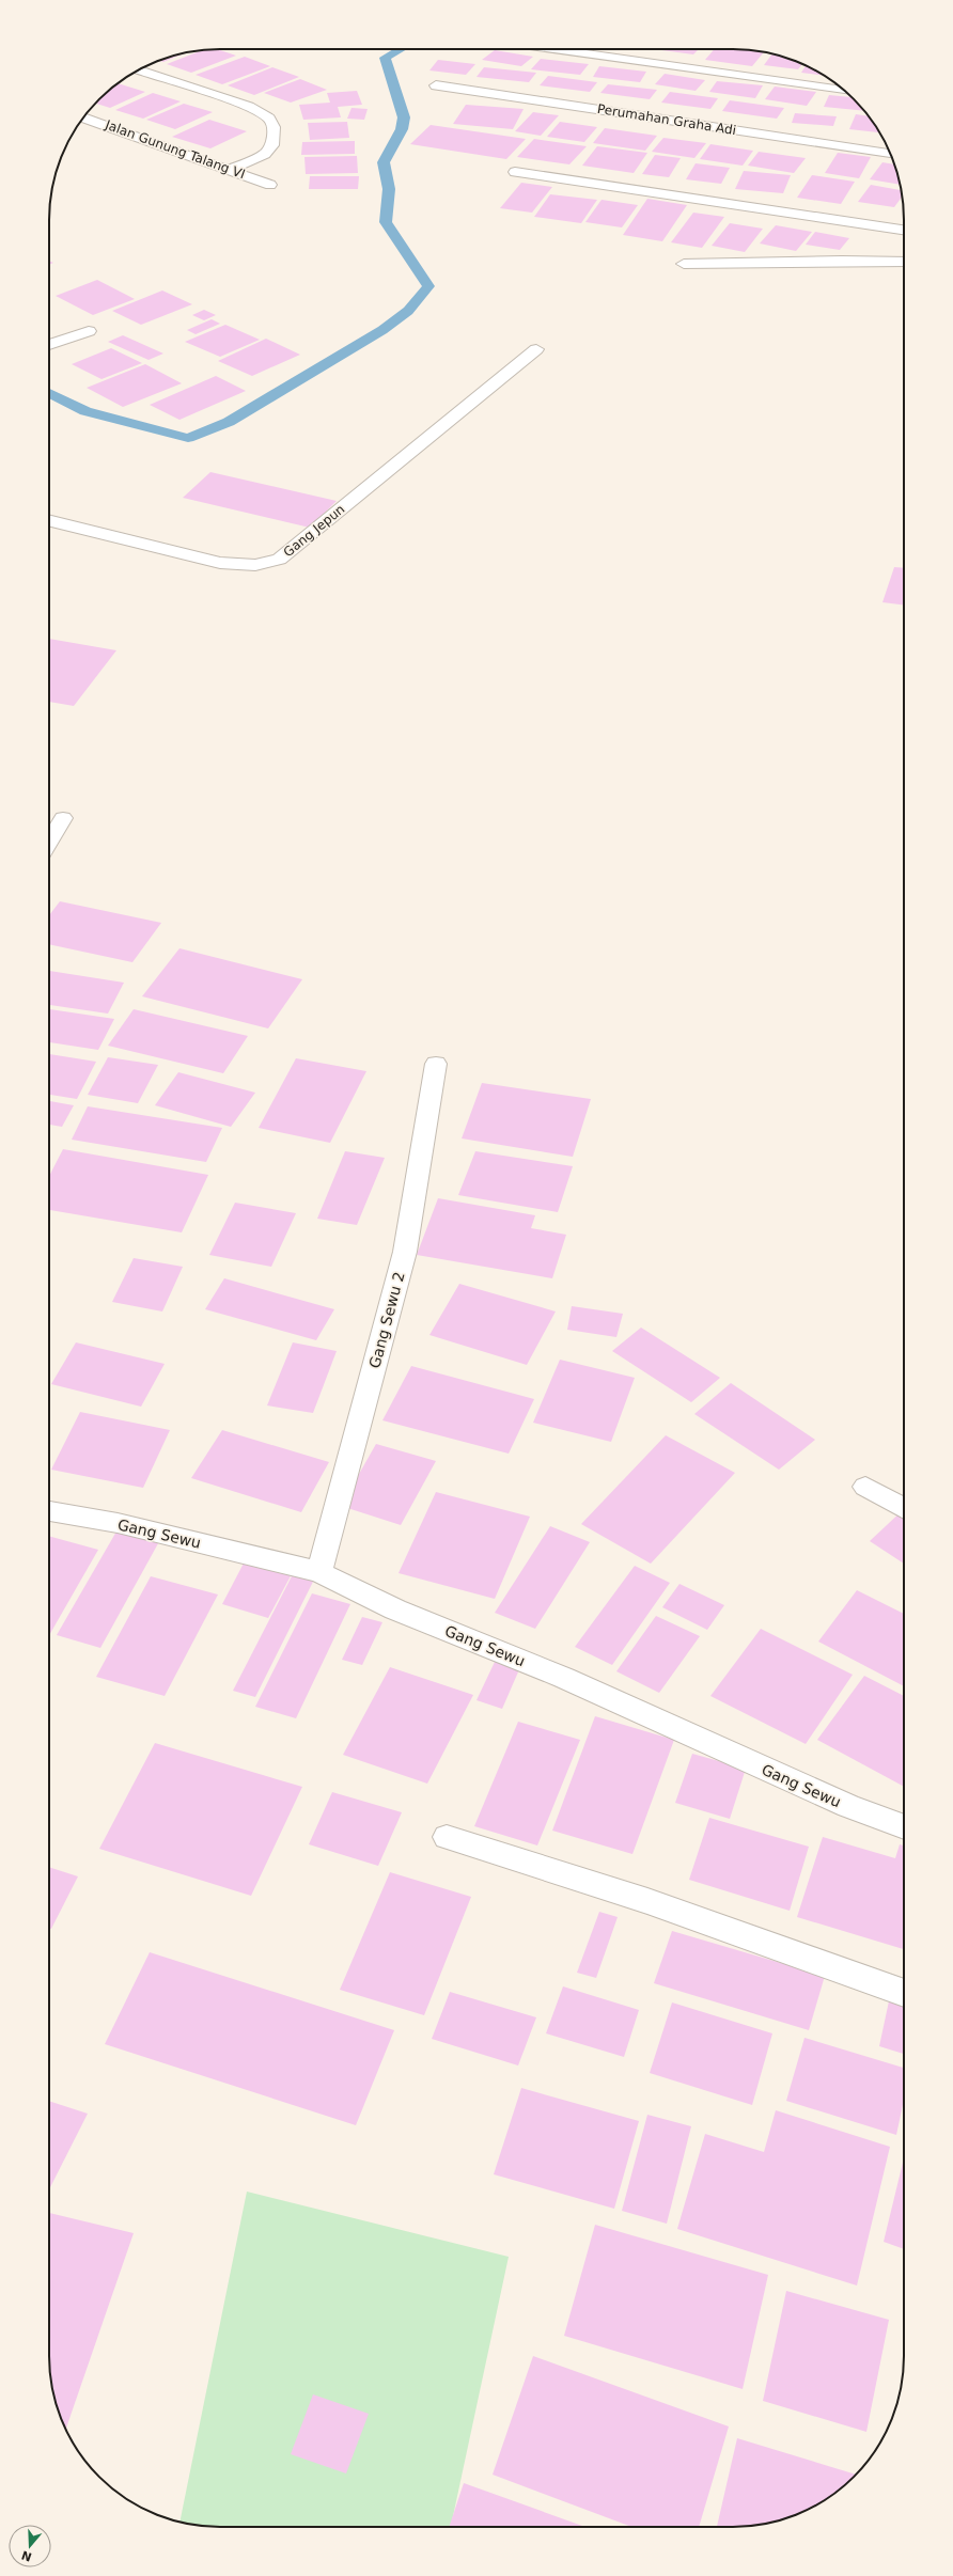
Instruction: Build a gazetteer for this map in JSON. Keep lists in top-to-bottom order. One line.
{"streets":{"street":["Perumahan Graha Adi","Jalan Gunung Talang VI","Gang Jepun","Gang Sewu 2","Gang Sewu"]},"crossings":[["Gang Sewu 2","Gang Sewu"]],"north":"bottom"}
